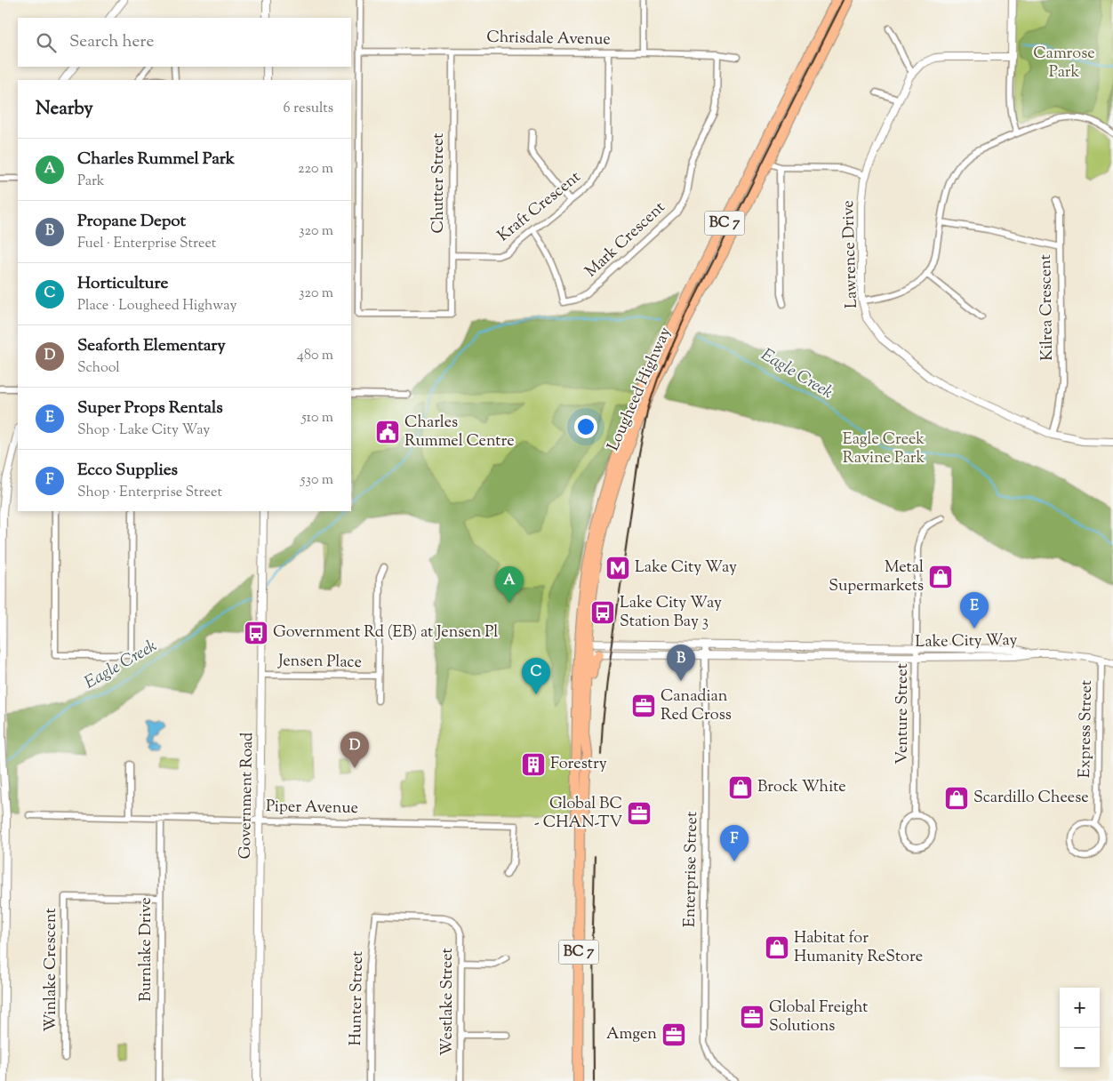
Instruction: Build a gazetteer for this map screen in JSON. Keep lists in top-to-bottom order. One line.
{"streets":{"main road":["BC 7","Lougheed Highway"],"street":["Chrisdale Avenue","Chutter Street","Kraft Crescent","Mark Crescent","Lawrence Drive","Kilrea Crescent","Lake City Way","Jensen Place","Venture Street","Express Street","Government Road","Piper Avenue","Enterprise Street","Burnlake Drive","Winlake Crescent","Hunter Street","Westlake Street"]},"crossings":[["Chrisdale Avenue","Chutter Street"],["Chrisdale Avenue","Kraft Crescent"],["Chrisdale Avenue","Mark Crescent"],["Chutter Street","Kraft Crescent"],["Kraft Crescent","Mark Crescent"],["Lawrence Drive","Kilrea Crescent"],["Lougheed Highway","Lake City Way"],["Lake City Way","Venture Street"],["Lake City Way","Express Street"],["Lake City Way","Enterprise Street"],["Jensen Place","Government Road"],["Government Road","Piper Avenue"],["Piper Avenue","Burnlake Drive"],["Burnlake Drive","Winlake Crescent"],["Hunter Street","Westlake Street"]],"water":["Eagle Creek"],"parks":["Camrose Park","Eagle Creek Ravine Park"],"places":{"public building":["Charles Rummel Centre"],"metro station":["Lake City Way"],"shop":["Metal Supermarkets","Brock White","Scardillo Cheese","Habitat for Humanity ReStore"],"bus stop":["Lake City Way Station Bay 3","Government Rd (EB) at Jensen Pl"],"office":["Canadian Red Cross","Global BC - CHAN-TV","Global Freight Solutions","Amgen"],"building":["Forestry"]},"page":{"search":"Search here","heading":["Nearby","6 results"],"list":[{"mark":"A","name":"Charles Rummel Park","note":"Park","value":"220 m"},{"mark":"B","name":"Propane Depot","note":"Fuel · Enterprise Street","value":"320 m"},{"mark":"C","name":"Horticulture","note":"Place · Lougheed Highway","value":"320 m"},{"mark":"D","name":"Seaforth Elementary","note":"School","value":"480 m"},{"mark":"E","name":"Super Props Rentals","note":"Shop · Lake City Way","value":"510 m"},{"mark":"F","name":"Ecco Supplies","note":"Shop · Enterprise Street","value":"530 m"}],"pins":["A","E","B","C","D","F"],"map_buttons":["+","−"]}}
